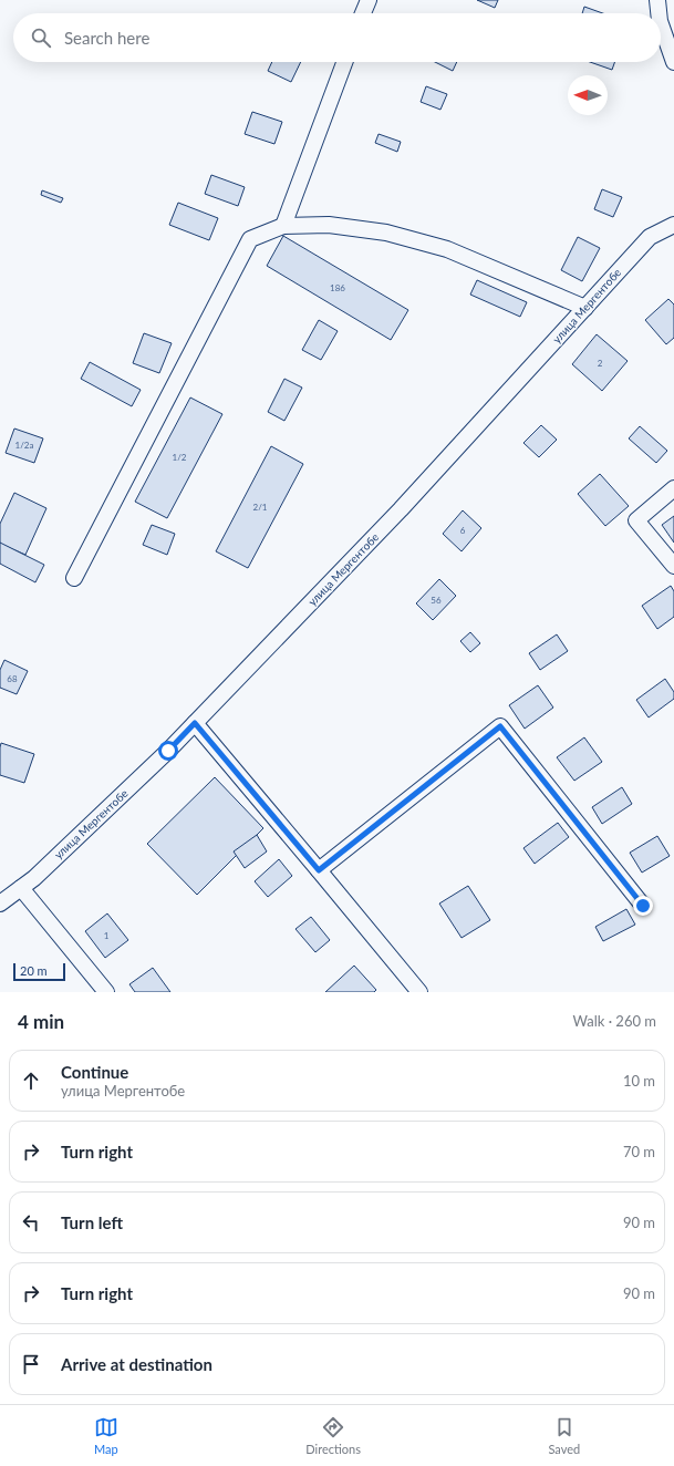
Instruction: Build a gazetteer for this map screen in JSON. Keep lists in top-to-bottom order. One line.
{"streets":{"street":["улица Мергентобе"]},"house_numbers":["186","2","1/2а","1/2","2/1","6","56","68","1"],"scale_bar":"20 m","north":"left","page":{"search":"Search here","scale":"20 m","heading":["4 min","Walk · 260 m"],"list":[["Continue","улица Мергентобе","10 m"],["Turn right","70 m"],["Turn left","90 m"],["Turn right","90 m"],"Arrive at destination"],"nav":["Map","Directions","Saved"]}}
